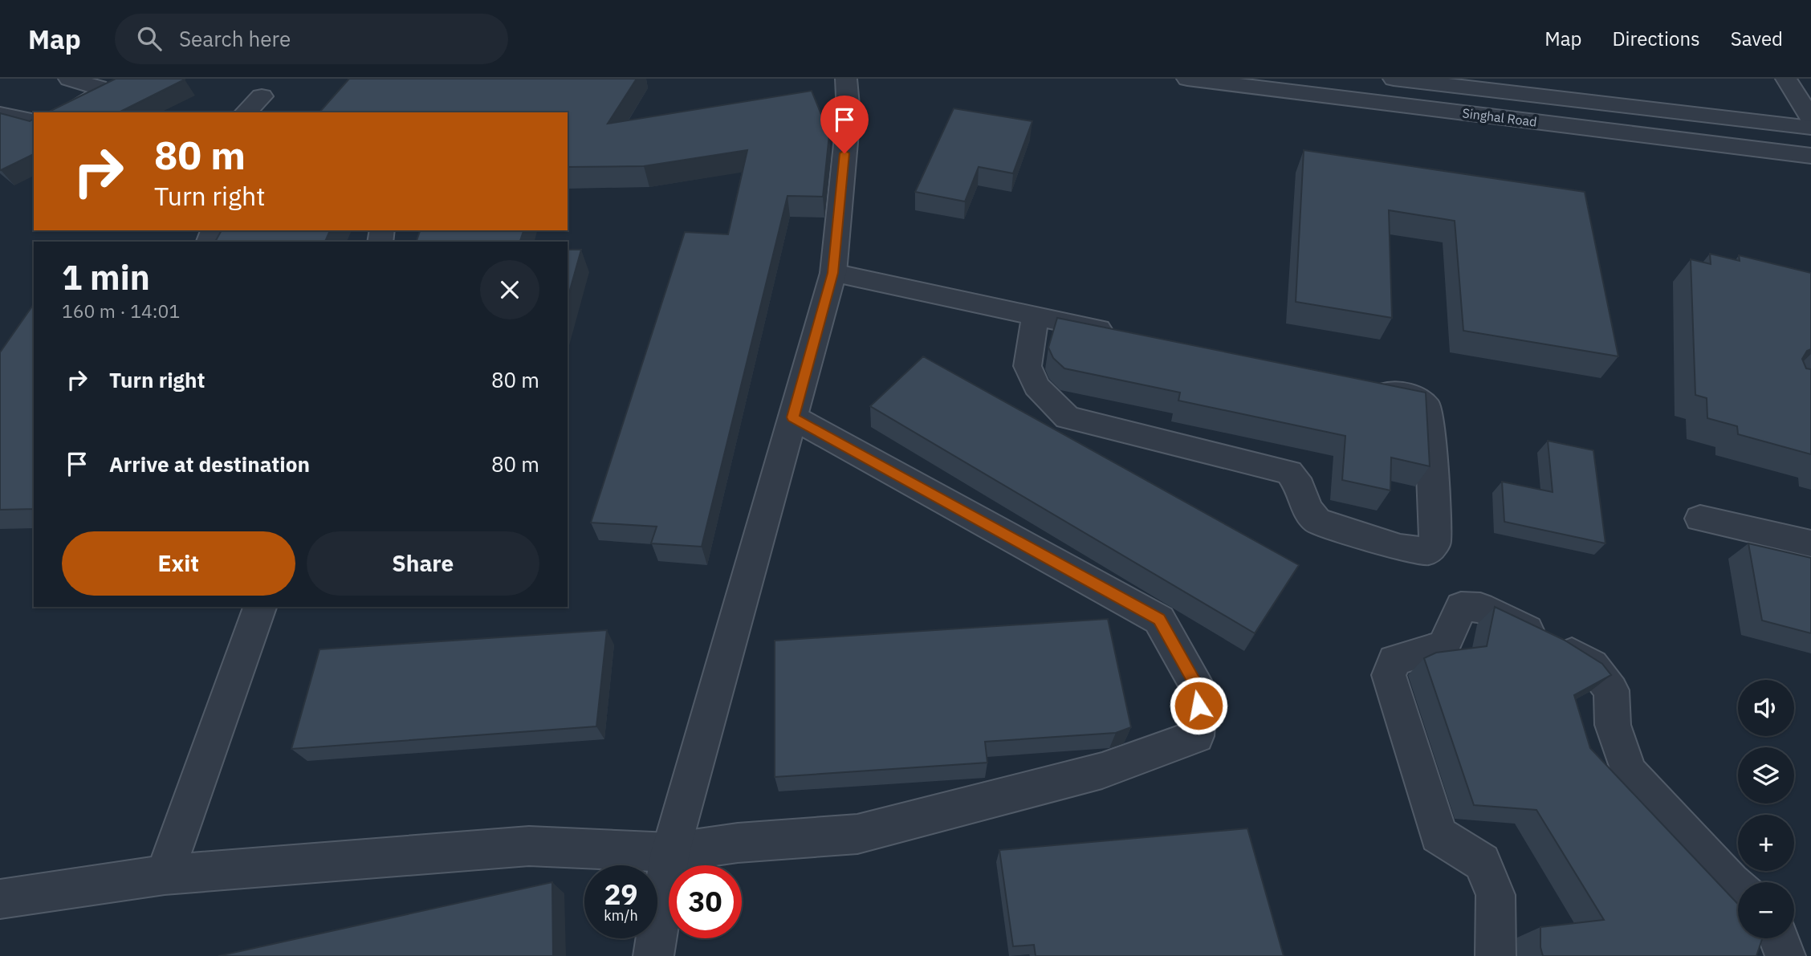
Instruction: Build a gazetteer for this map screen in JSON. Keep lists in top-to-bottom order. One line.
{"streets":{"street":["Singhal Road"]},"page":{"header":"Map","search":"Search here","nav":["Map","Directions","Saved"],"turn":["80 m","Turn right"],"heading":["1 min","160 m · 14:01"],"list":[{"name":"Turn right","value":"80 m"},{"name":"Arrive at destination","value":"80 m"}],"buttons":["Exit","Share"],"map_buttons":["+","−"],"speed":"29 km/h","limit":"30"}}
